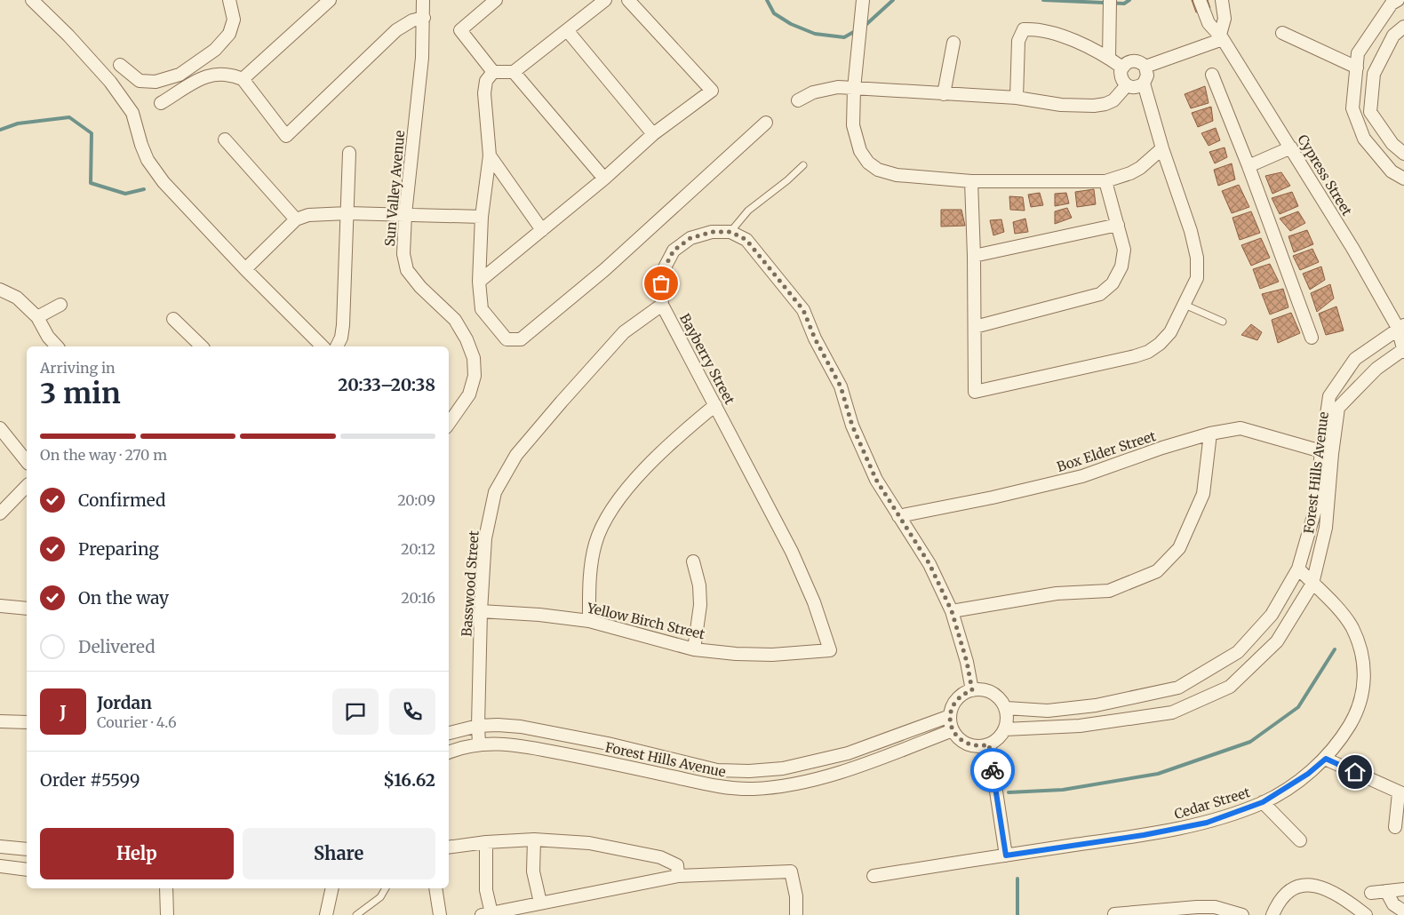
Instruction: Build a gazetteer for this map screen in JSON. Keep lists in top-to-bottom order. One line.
{"streets":{"street":["Cypress Street","Sun Valley Avenue","Bayberry Street","Box Elder Street","Forest Hills Avenue","Basswood Street","Yellow Birch Street","Cedar Street"]},"crossings":[["Cypress Street","Forest Hills Avenue"],["Bayberry Street","Basswood Street"],["Bayberry Street","Yellow Birch Street"],["Box Elder Street","Forest Hills Avenue"],["Forest Hills Avenue","Basswood Street"],["Forest Hills Avenue","Cedar Street"],["Basswood Street","Yellow Birch Street"]],"page":{"heading":["3 min","Arriving in","20:33–20:38"],"panel":["Jordan","Courier · 4.6","Order #5599","$16.62"],"bar":"On the way · 270 m","list":[["Confirmed","20:09"],["Preparing","20:12"],["On the way","20:16"],"Delivered"],"round":"J","buttons":["Help","Share"]}}
